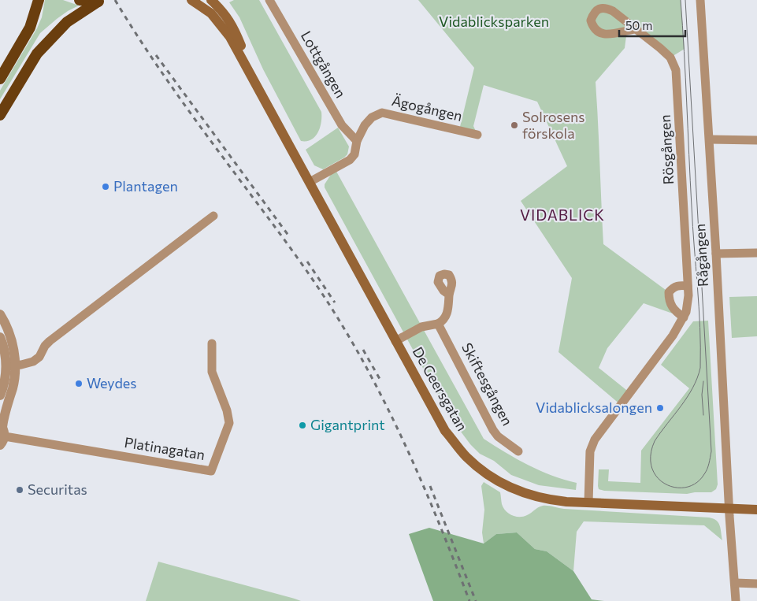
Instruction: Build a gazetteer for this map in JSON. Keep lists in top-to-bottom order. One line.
{"streets":{"main road":["De Geersgatan"],"street":["Lottgången","Ägogången","Rösgången","Rågången","Skiftesgången","Platinagatan"]},"crossings":[["Lottgången","Ägogången"],["Ägogången","De Geersgatan"],["Rösgången","De Geersgatan"],["Rågången","De Geersgatan"]],"districts":["VIDABLICK"],"parks":["Vidablicksparken"],"places":["Solrosens förskola","Plantagen","Weydes","Vidablicksalongen","Gigantprint","Securitas"],"scale_bar":"50 m"}
